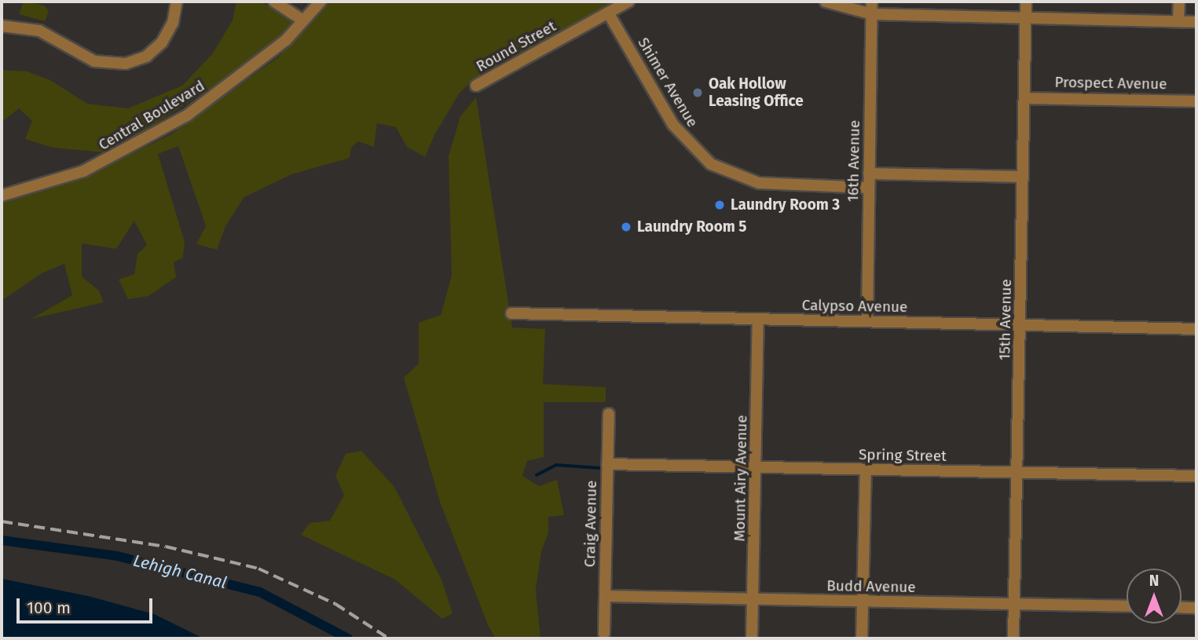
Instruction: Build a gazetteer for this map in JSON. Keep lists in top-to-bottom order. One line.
{"streets":{"street":["Round Street","Shimer Avenue","Prospect Avenue","Central Boulevard","16th Avenue","Calypso Avenue","15th Avenue","Spring Street","Mount Airy Avenue","Craig Avenue","Budd Avenue"]},"crossings":[["Round Street","Shimer Avenue"],["Shimer Avenue","16th Avenue"],["Prospect Avenue","15th Avenue"],["16th Avenue","Calypso Avenue"],["Calypso Avenue","15th Avenue"],["Calypso Avenue","Mount Airy Avenue"],["15th Avenue","Spring Street"],["15th Avenue","Budd Avenue"],["Spring Street","Mount Airy Avenue"],["Spring Street","Craig Avenue"],["Mount Airy Avenue","Budd Avenue"],["Craig Avenue","Budd Avenue"]],"water":["Lehigh Canal"],"places":["Oak Hollow Leasing Office","Laundry Room 3","Laundry Room 5"],"scale_bar":"100 m","north":"top"}
